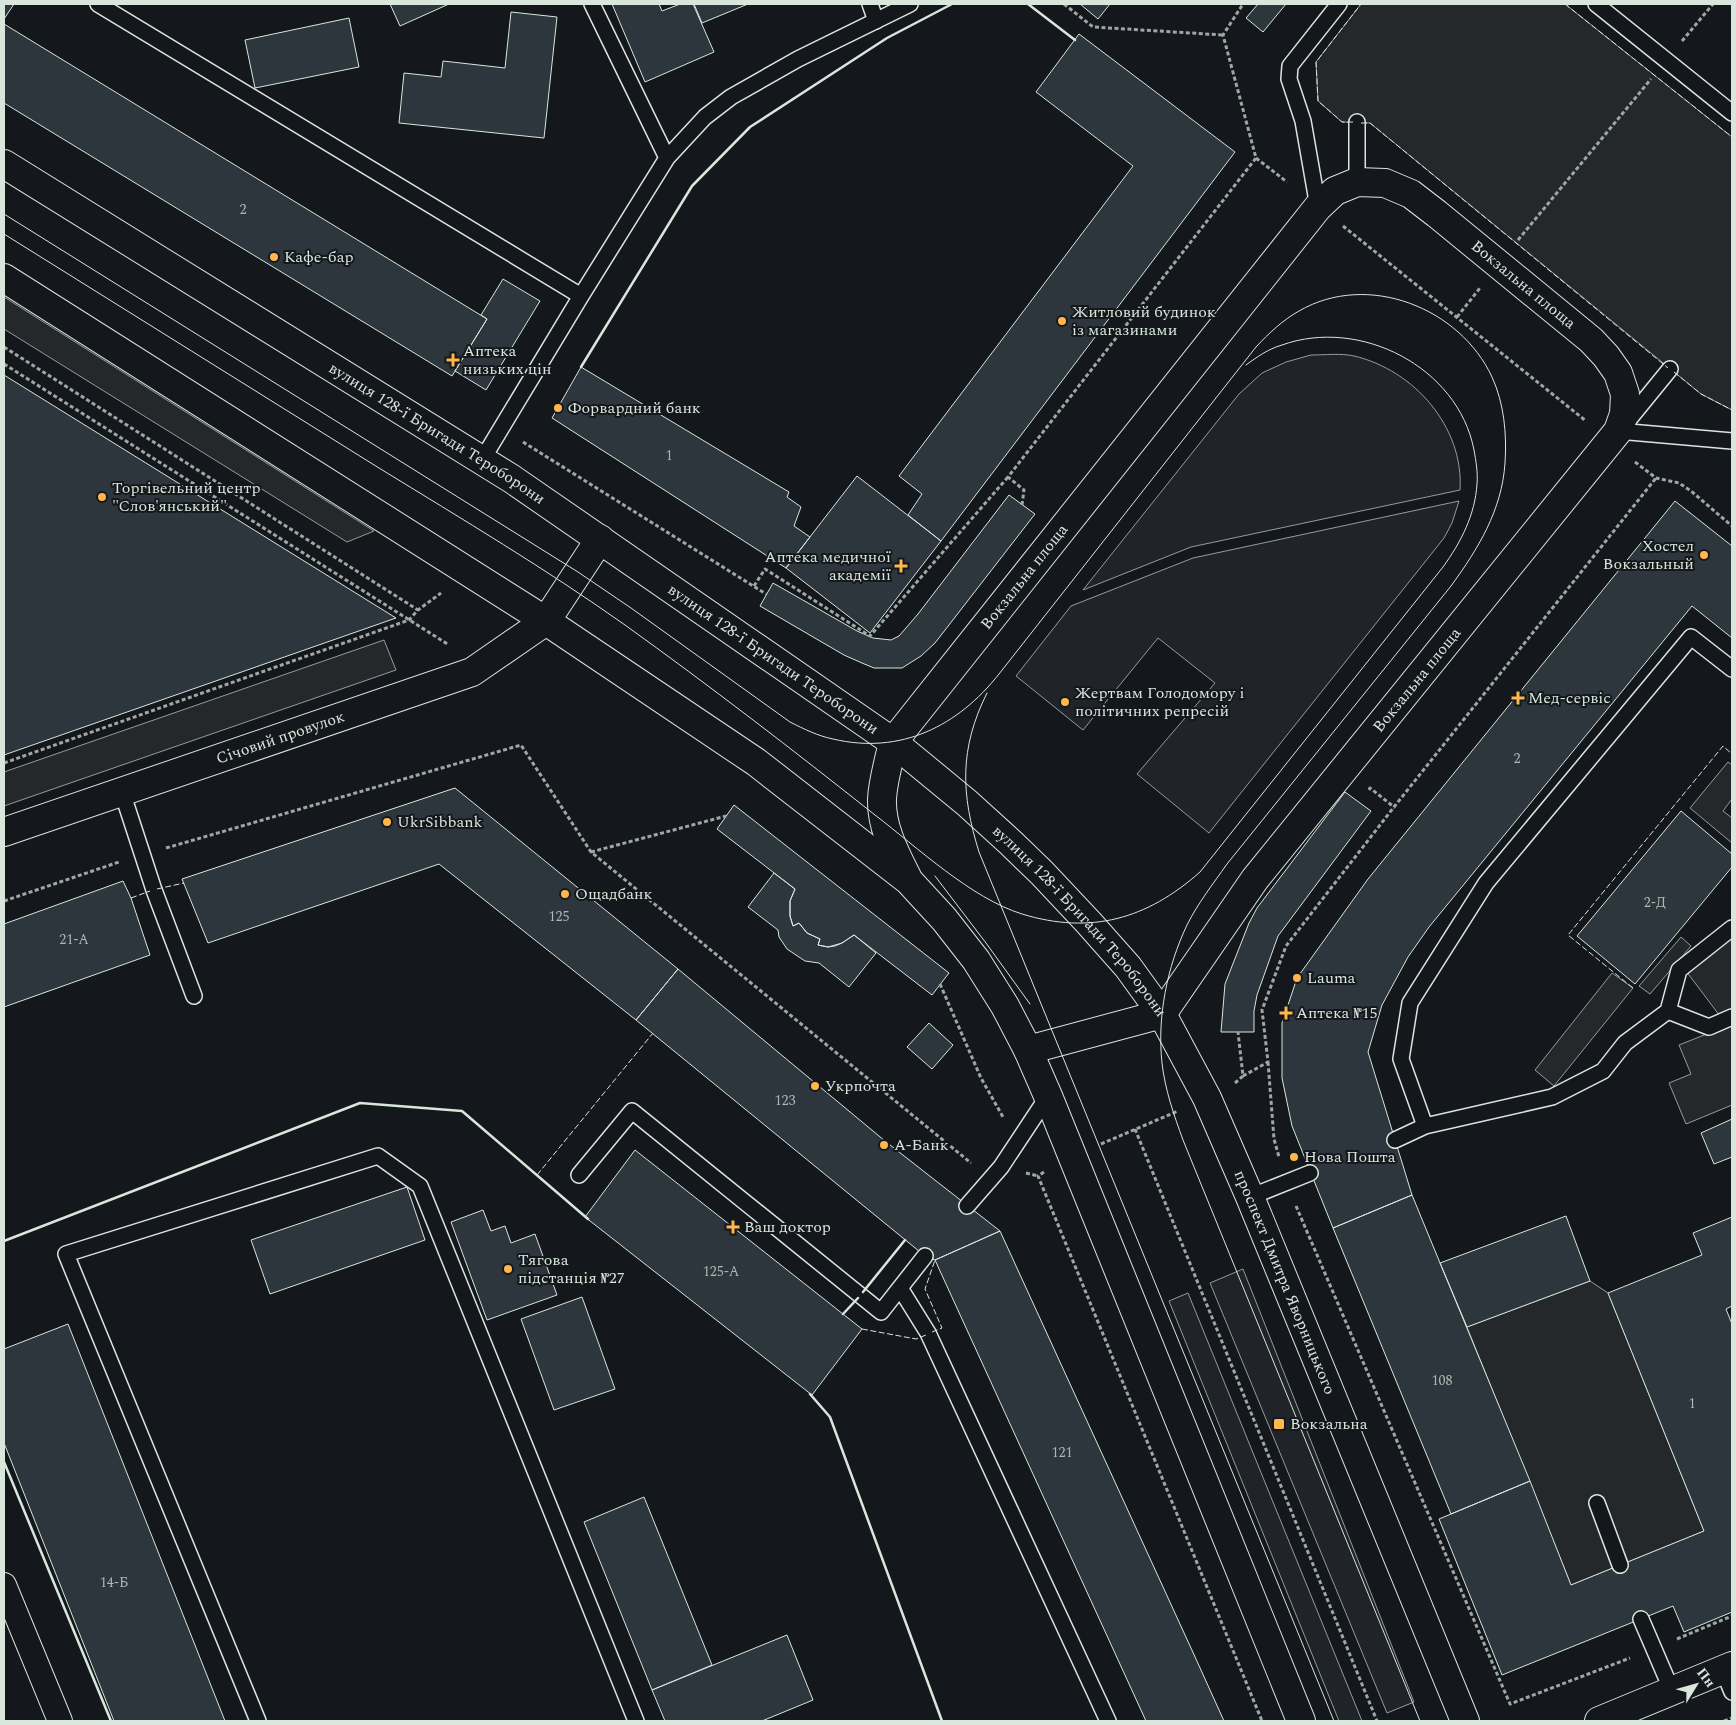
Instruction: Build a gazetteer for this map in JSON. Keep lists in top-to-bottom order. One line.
{"streets":{"main road":["Вокзальна площа","вулиця 128-ї Бригади Тероборони","Січовий провулок","проспект Дмитра Яворницького"]},"crossings":[["Вокзальна площа","вулиця 128-ї Бригади Тероборони"],["Вокзальна площа","проспект Дмитра Яворницького"],["вулиця 128-ї Бригади Тероборони","проспект Дмитра Яворницького"]],"places":{"other":["Кафе-бар","Житловий будинок із магазинами","Форвардний банк","Торгівельний центр \"Слов'янський\"","Хостел Вокзальный","Жертвам Голодомору і політичних репресій","UkrSibbank","Ощадбанк","Lauma","Укрпочта","А-Банк","Нова Пошта","Тягова пiдстанцiя №27"],"health":["Аптека низьких цін","Аптека медичної академії","Мед-сервіс","Аптека №15","Ваш доктор"],"transit":["Вокзальна"]},"house_numbers":["2","1","2","2-Д","125","21-А","123","125-А","108","1","121","14-Б"],"north":"top right"}
